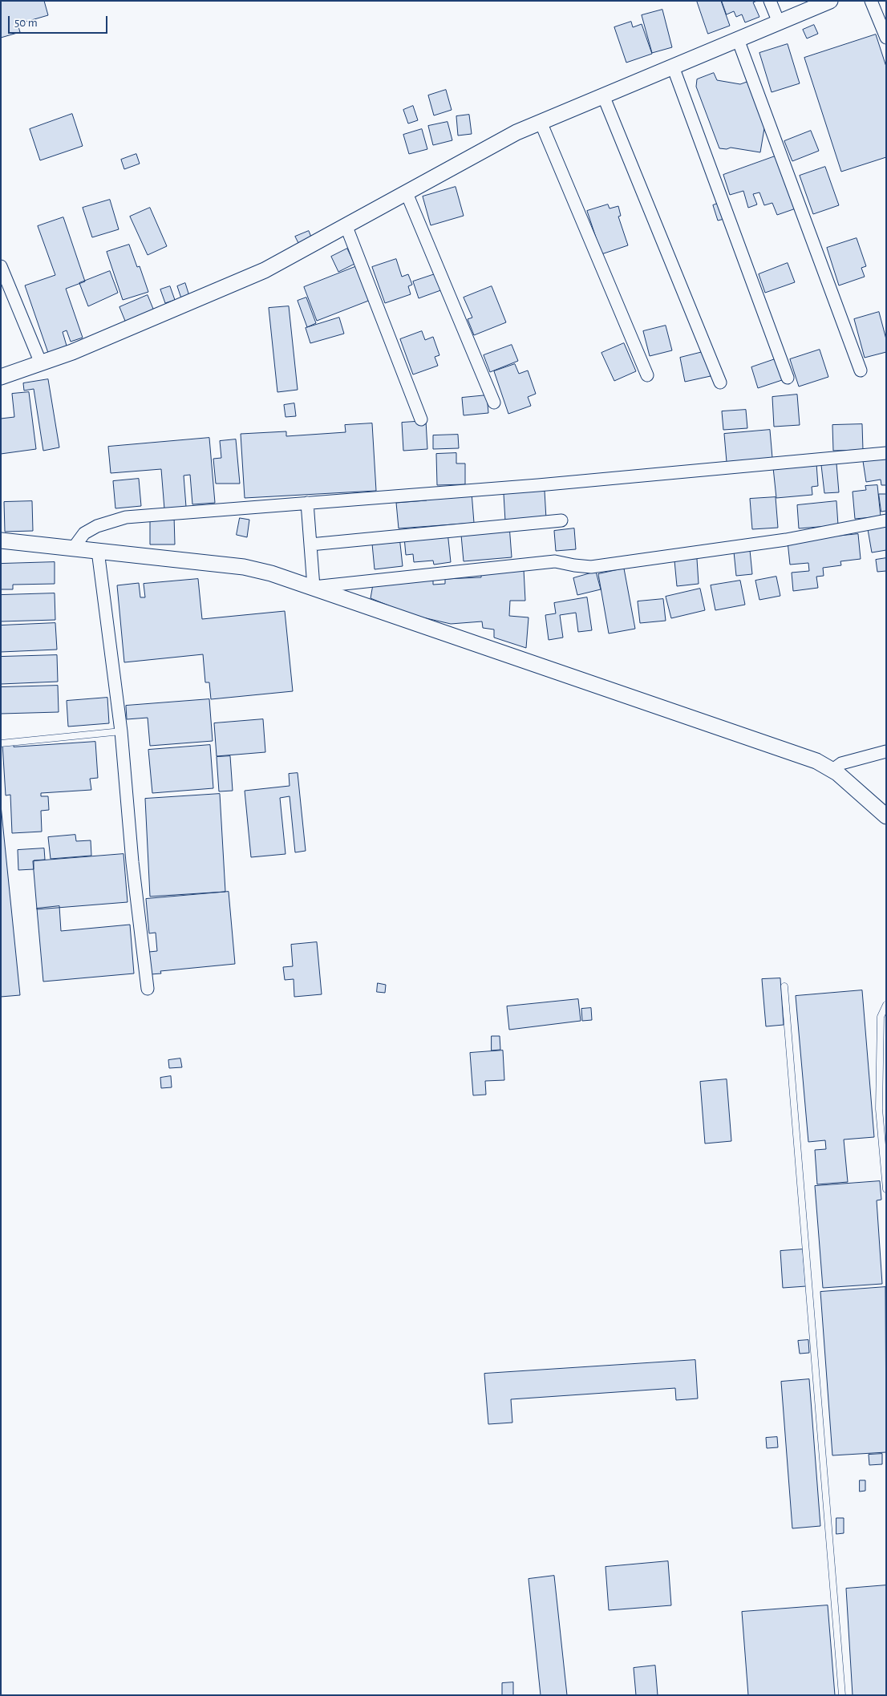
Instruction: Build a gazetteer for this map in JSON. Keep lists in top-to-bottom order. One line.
{"scale_bar":"50 m"}
